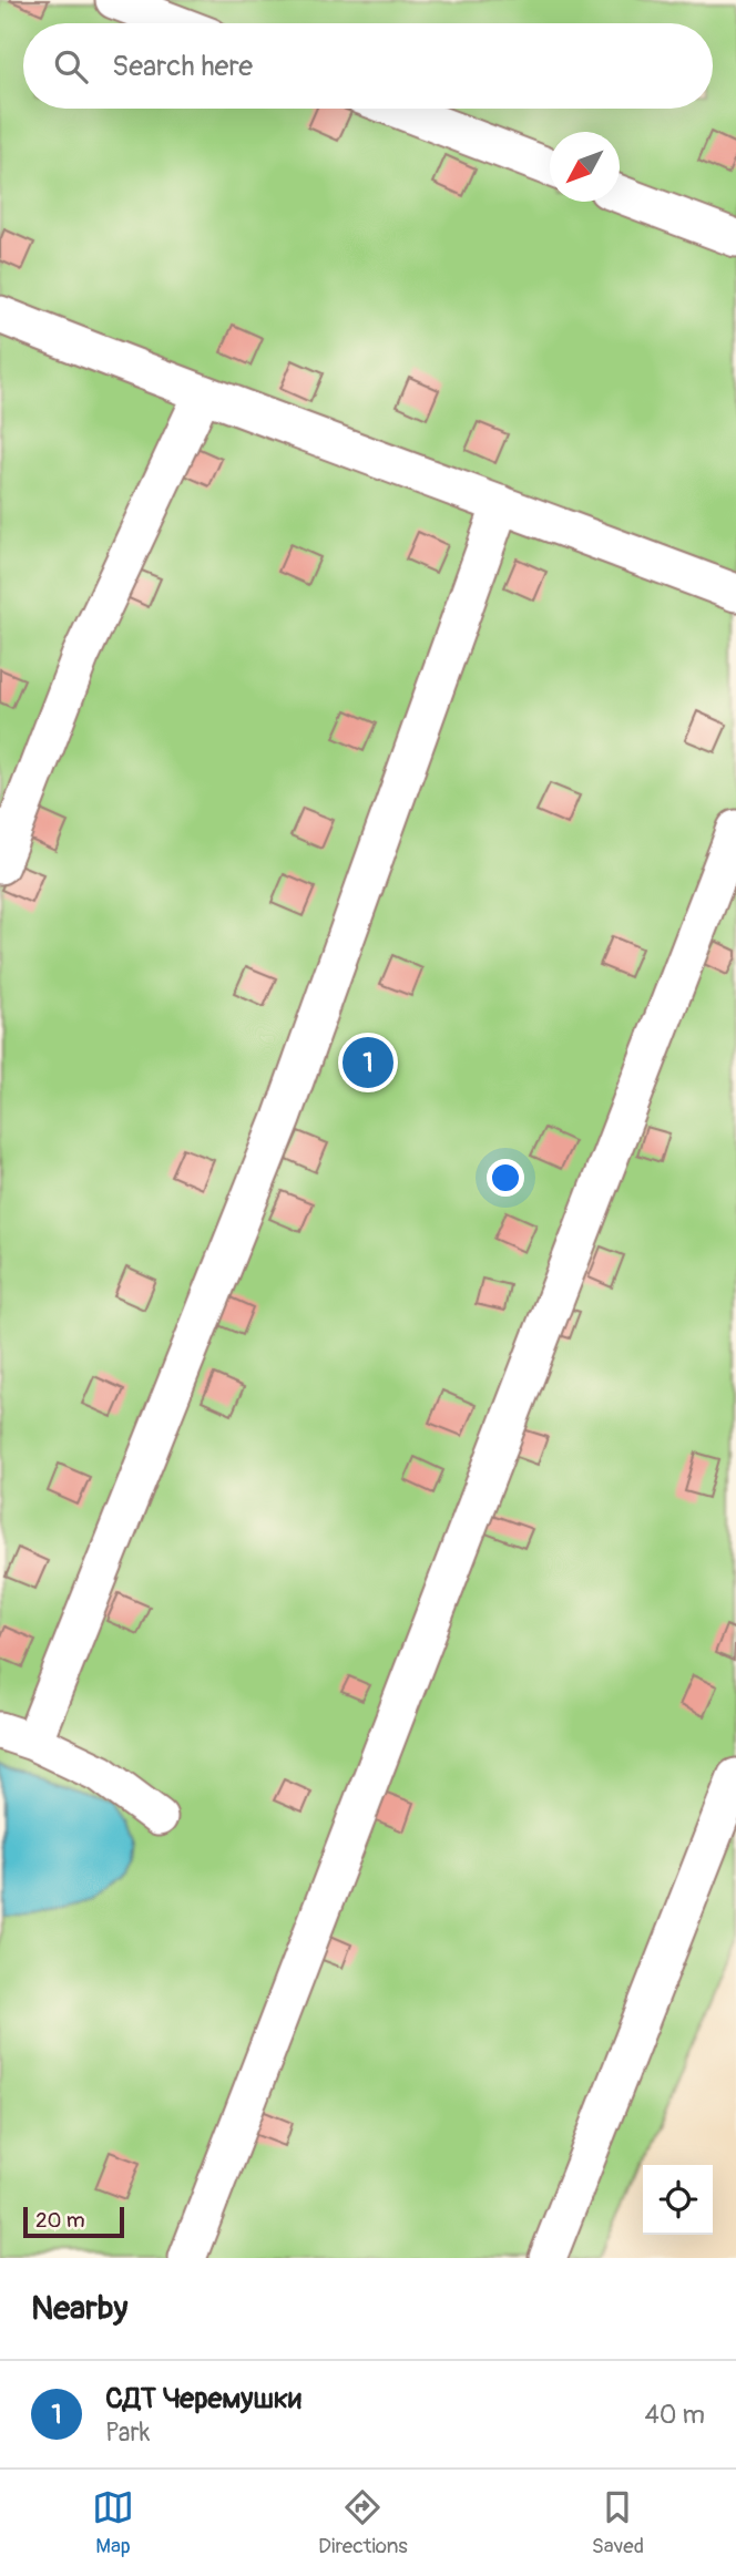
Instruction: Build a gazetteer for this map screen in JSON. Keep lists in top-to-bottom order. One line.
{"scale_bar":"20 m","north":"bottom left","page":{"search":"Search here","pins":"1","scale":"20 m","heading":"Nearby","list":[{"mark":"1","name":"СДТ Черемушки","note":"Park","value":"40 m"}],"nav":["Map","Directions","Saved"]}}
